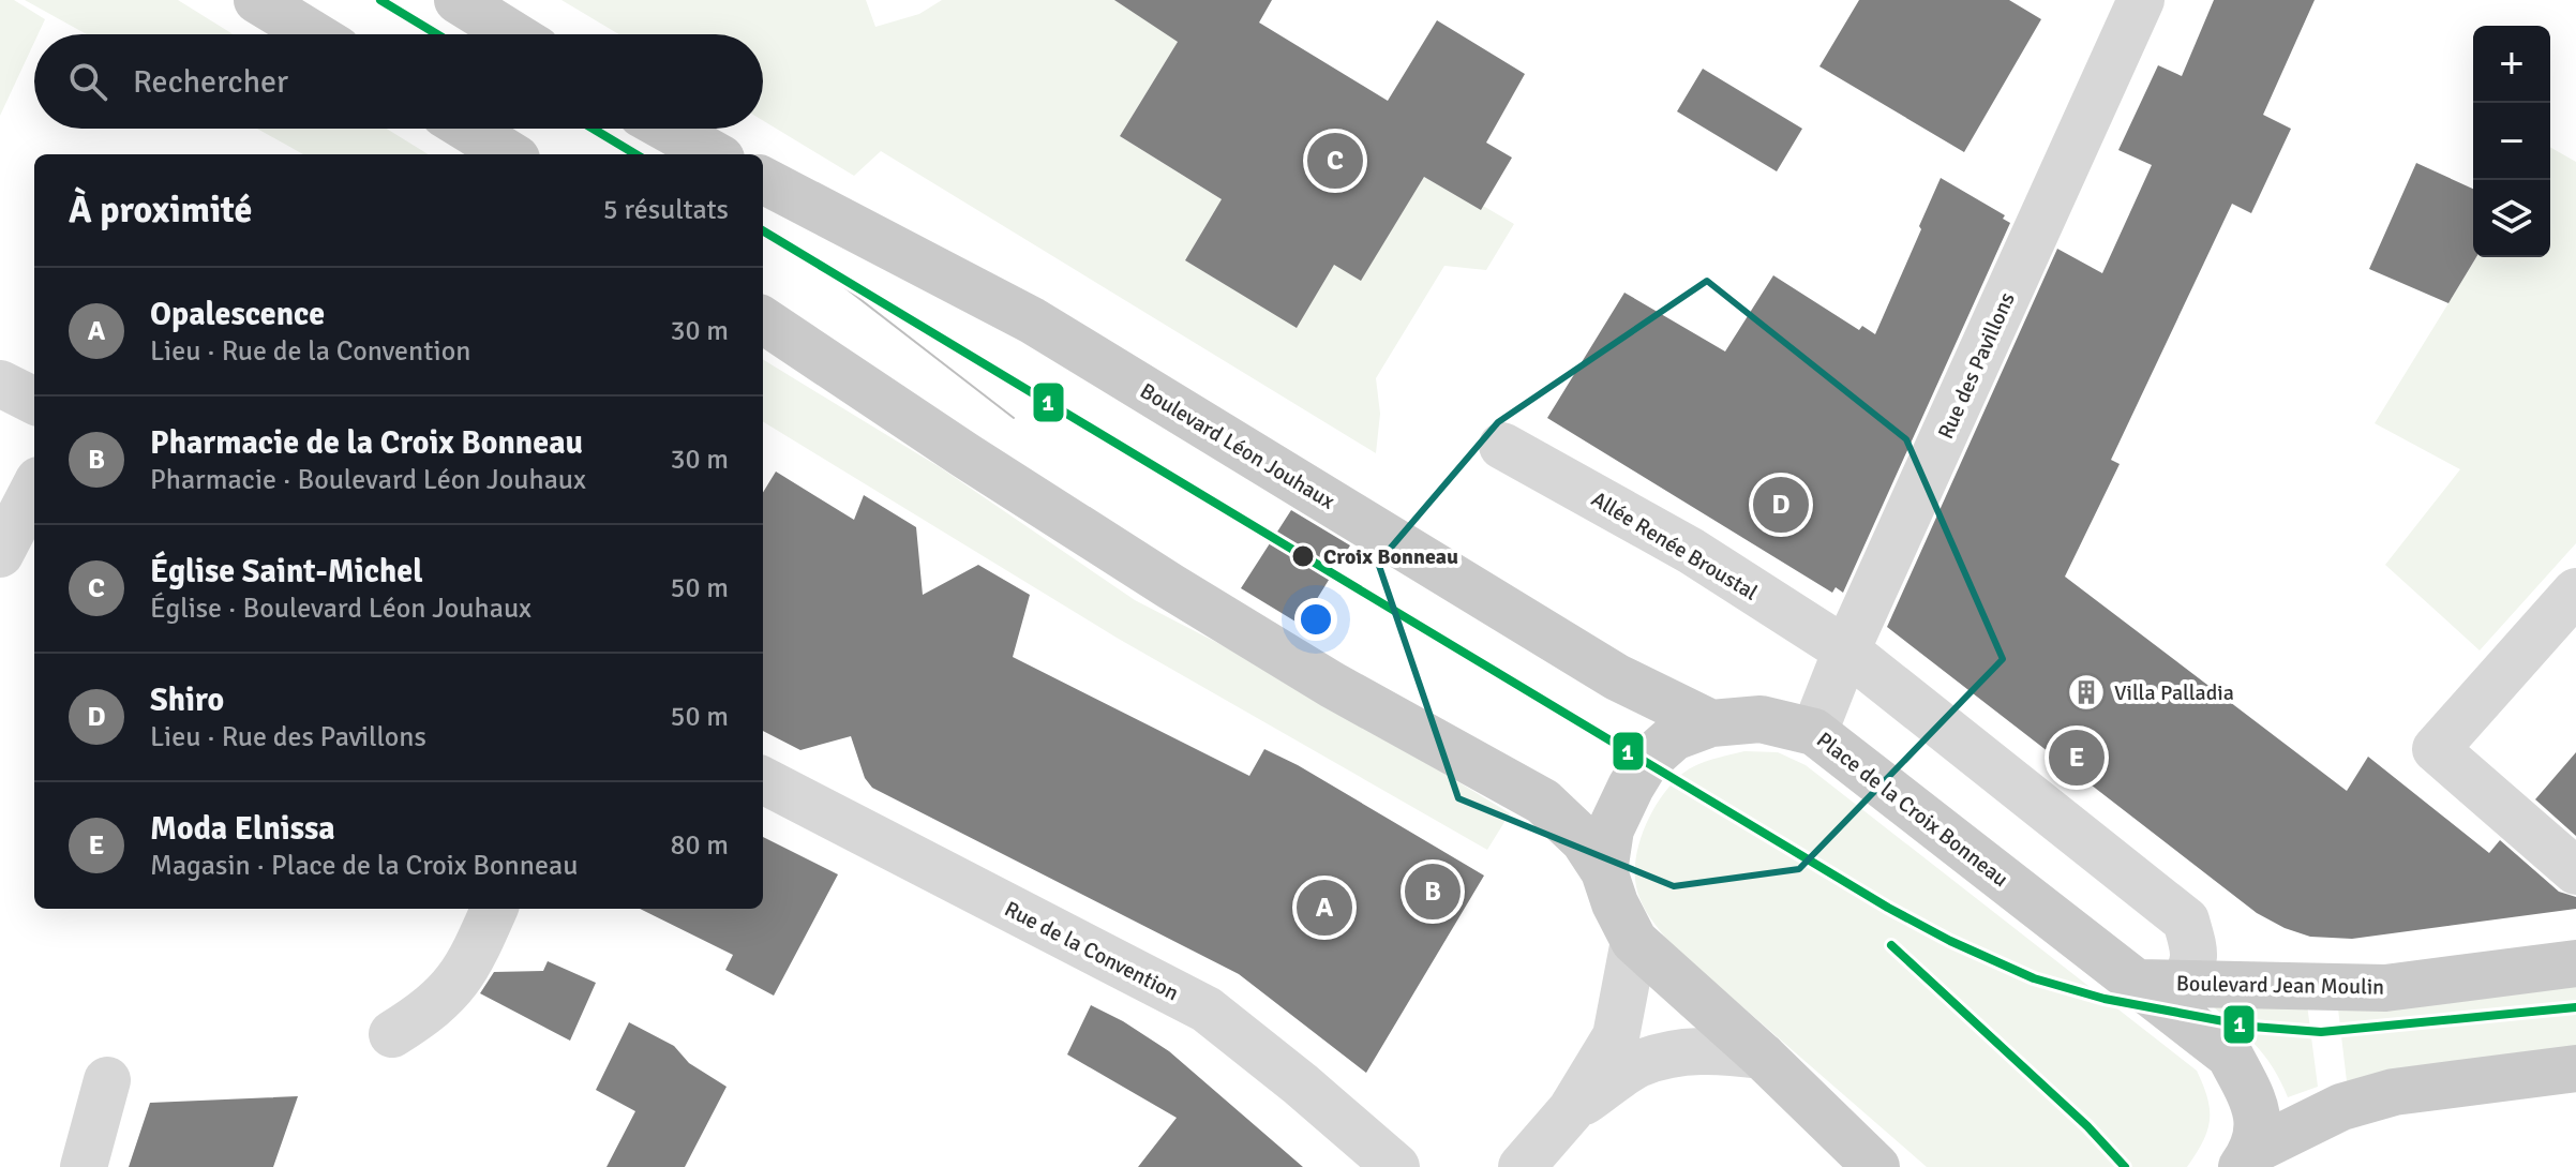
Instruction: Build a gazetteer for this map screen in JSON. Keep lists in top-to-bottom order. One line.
{"streets":{"main road":["Boulevard Léon Jouhaux","Place de la Croix Bonneau","Boulevard Jean Moulin"],"street":["Rue des Pavillons","Allée Renée Broustal","Rue de la Convention"]},"crossings":[["Rue des Pavillons","Allée Renée Broustal"],["Rue des Pavillons","Place de la Croix Bonneau"],["Boulevard Léon Jouhaux","Place de la Croix Bonneau"],["Allée Renée Broustal","Place de la Croix Bonneau"],["Allée Renée Broustal","Boulevard Jean Moulin"],["Place de la Croix Bonneau","Boulevard Jean Moulin"]],"places":{"other":["Croix Bonneau"],"building":["Villa Palladia"]},"lines":["transit line 1"],"page":{"map_buttons":["+","−"],"search":"Rechercher","pins":["C","D","E","B","A"],"heading":["À proximité","5 résultats"],"list":[{"mark":"A","name":"Opalescence","note":"Lieu · Rue de la Convention","value":"30 m"},{"mark":"B","name":"Pharmacie de la Croix Bonneau","note":"Pharmacie · Boulevard Léon Jouhaux","value":"30 m"},{"mark":"C","name":"Église Saint-Michel","note":"Église · Boulevard Léon Jouhaux","value":"50 m"},{"mark":"D","name":"Shiro","note":"Lieu · Rue des Pavillons","value":"50 m"},{"mark":"E","name":"Moda Elnissa","note":"Magasin · Place de la Croix Bonneau","value":"80 m"}]}}
